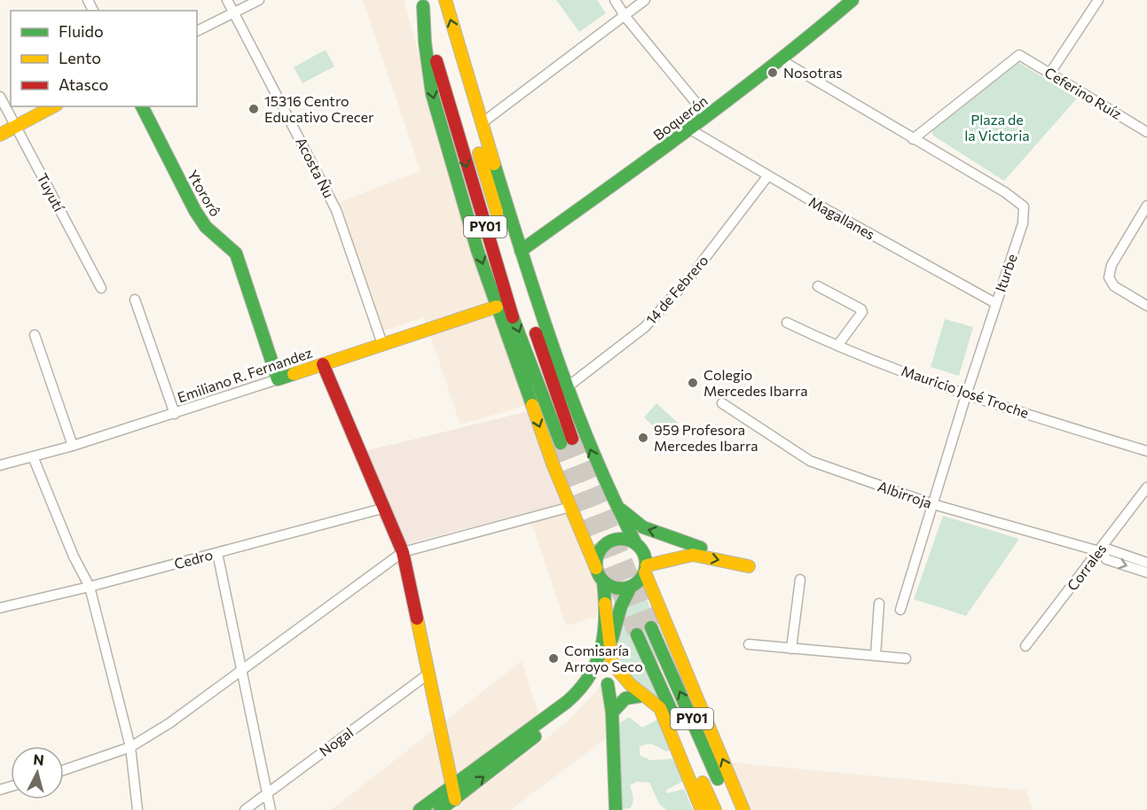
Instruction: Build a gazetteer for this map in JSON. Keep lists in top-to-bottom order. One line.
{"streets":{"main road":["Boquerón","Ytororô","PY01","Emiliano R. Fernandez"],"street":["Ceferino Ruíz","Acosta Ñu","Tuyutí","Magallanes","Iturbe","14 de Febrero","Mauricio José Troche","Albirroja","Cedro","Corrales","Nogal"]},"crossings":[["Ceferino Ruíz","Iturbe"],["Boquerón","Magallanes"],["Boquerón","Iturbe"],["Acosta Ñu","Emiliano R. Fernandez"],["Ytororô","Emiliano R. Fernandez"],["Magallanes","Iturbe"],["Magallanes","14 de Febrero"],["Iturbe","Mauricio José Troche"],["Iturbe","Albirroja"],["Albirroja","Corrales"]],"parks":["Plaza de la Victoria"],"places":["Nosotras","15316 Centro Educativo Crecer","Colegio Mercedes Ibarra","959 Profesora Mercedes Ibarra","Comisaría Arroyo Seco"],"legend":["Fluido","Lento","Atasco"],"north":"top"}
